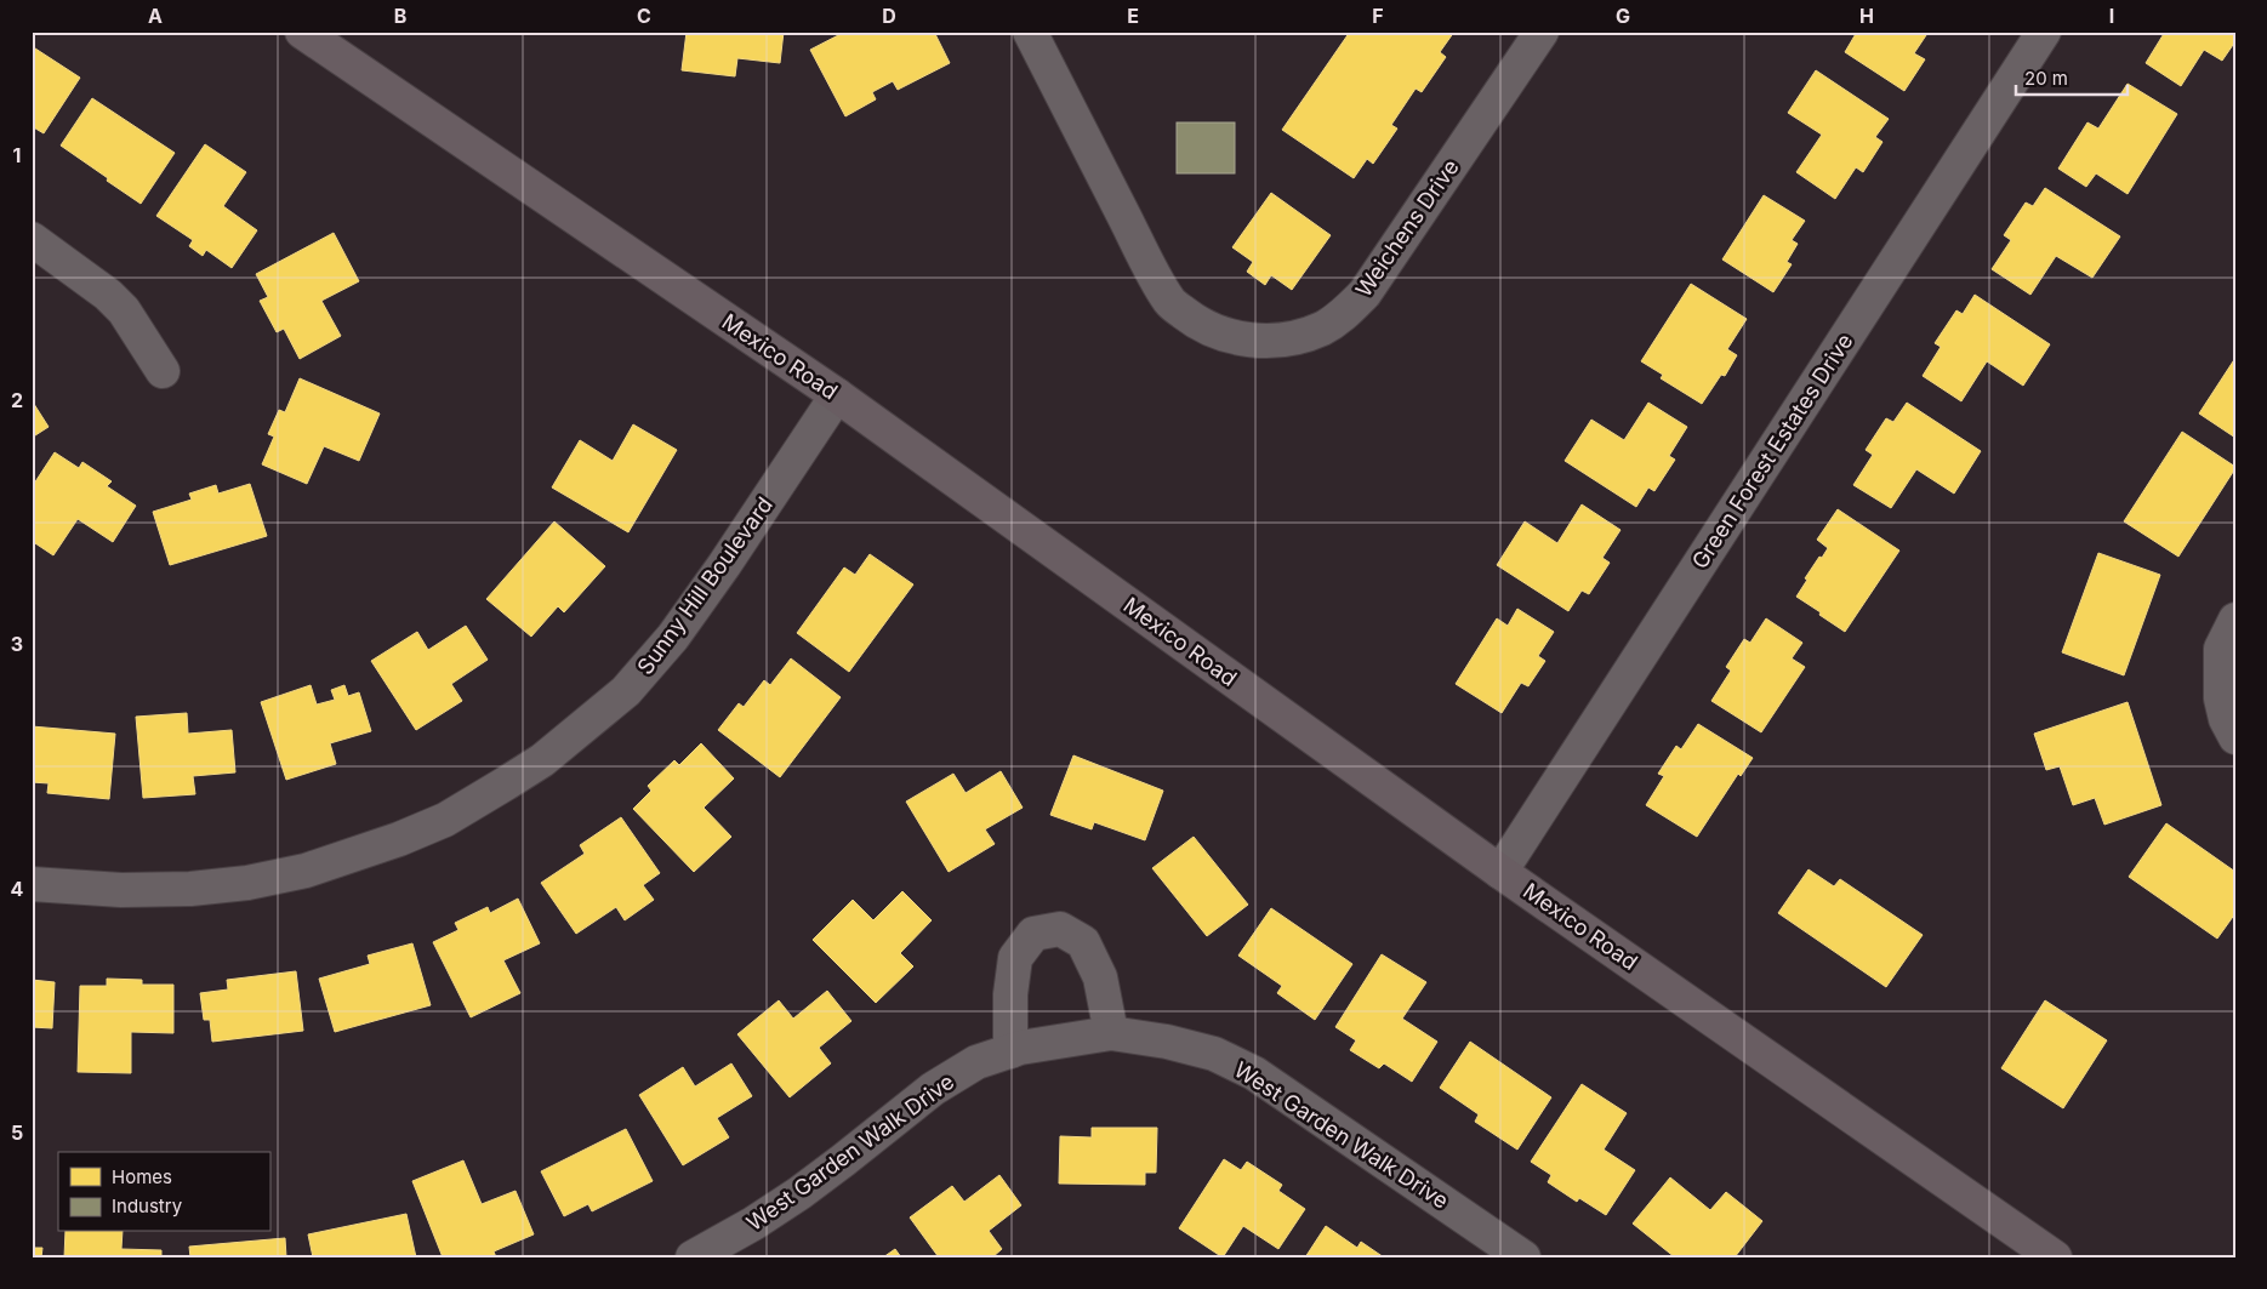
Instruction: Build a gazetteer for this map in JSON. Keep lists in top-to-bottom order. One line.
{"streets":{"main road":["Mexico Road"],"street":["Weichens Drive","Green Forest Estates Drive","Sunny Hill Boulevard","West Garden Walk Drive"]},"crossings":[["Mexico Road","Green Forest Estates Drive"],["Mexico Road","Sunny Hill Boulevard"]],"legend":["Homes","Industry"],"scale_bar":"20 m","grid":{"columns":["A","B","C","D","E","F","G","H","I"],"rows":["1","2","3","4","5"]}}
